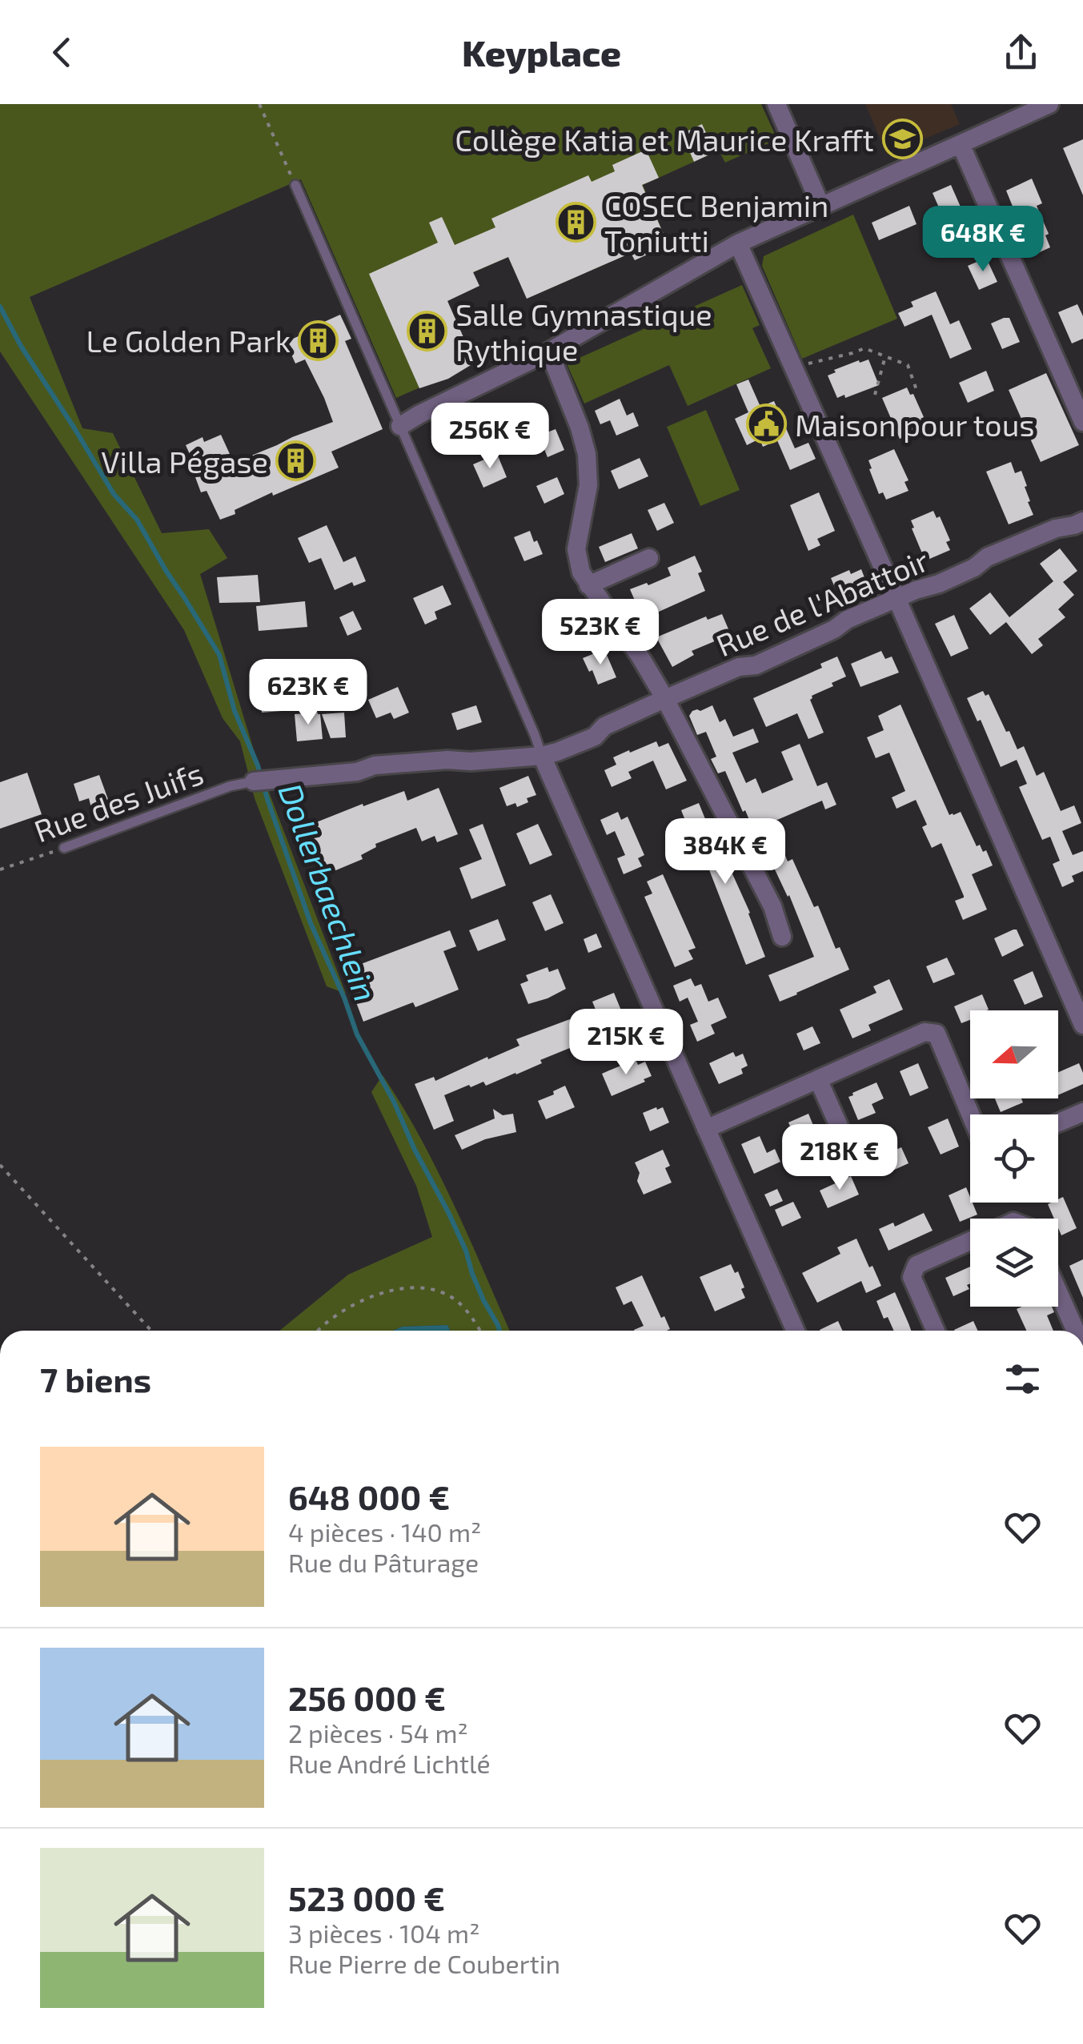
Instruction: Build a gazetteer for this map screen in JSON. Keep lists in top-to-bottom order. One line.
{"streets":{"street":["Rue de l'Abattoir"],"lane":["Rue des Juifs"]},"crossings":[["Rue de l'Abattoir","Rue des Juifs"]],"water":["Dollerbaechlein"],"places":{"school or university":["Collège Katia et Maurice Krafft"],"building":["COSEC Benjamin Toniutti","Salle Gymnastique Rythique","Le Golden Park","Villa Pégase"],"public building":["Maison pour tous"]},"north":"left","page":{"header":"Keyplace","price":["648K €","256K €","523K €","623K €","384K €","215K €","218K €"],"heading":"7 biens","list":[{"name":"648 000 €","note":"4 pièces · 140 m² · Rue du Pâturage"},{"name":"256 000 €","note":"2 pièces · 54 m² · Rue André Lichtlé"},{"name":"523 000 €","note":"3 pièces · 104 m² · Rue Pierre de Coubertin"}]}}
